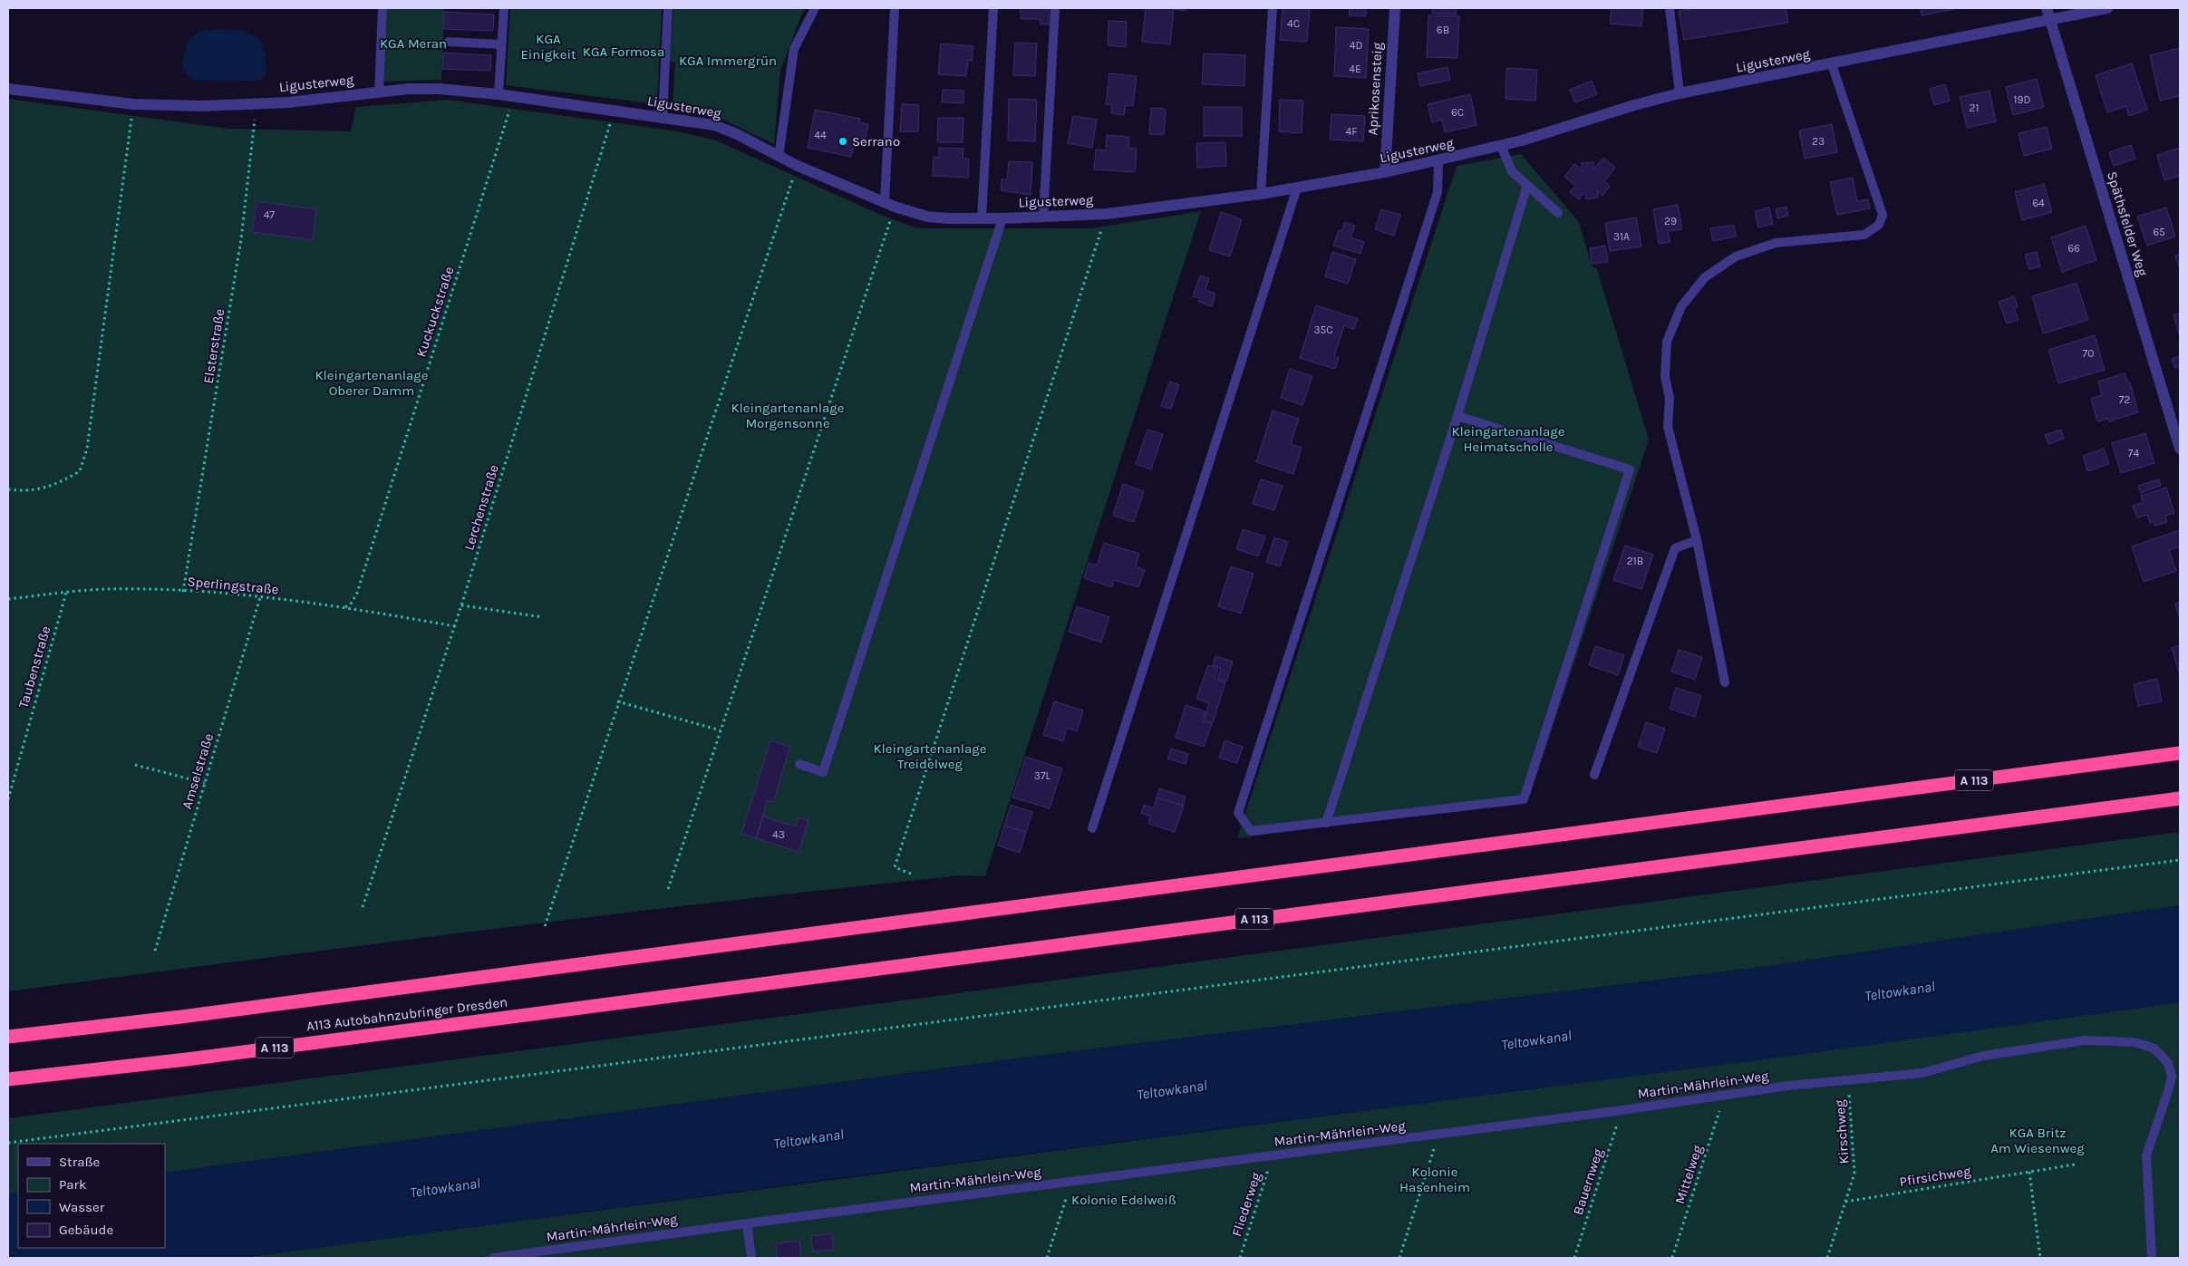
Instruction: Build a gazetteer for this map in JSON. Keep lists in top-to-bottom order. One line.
{"streets":{"highway":["A 113","A113 Autobahnzubringer Dresden"],"street":["Ligusterweg","Aprikosensteig","Späthsfelder Weg"],"lane":["Martin-Mährlein-Weg"],"path":["Kuckuckstraße","Elsterstraße","Lerchenstraße","Sperlingstraße","Taubenstraße","Amselstraße","Kirschweg","Mittelweg","Pfirsichweg","Bauernweg","Fliederweg"]},"crossings":[["Ligusterweg","Aprikosensteig"],["Ligusterweg","Späthsfelder Weg"],["Ligusterweg","Kuckuckstraße"],["Ligusterweg","Elsterstraße"],["Ligusterweg","Lerchenstraße"],["Kuckuckstraße","Sperlingstraße"],["Elsterstraße","Sperlingstraße"],["Lerchenstraße","Sperlingstraße"],["Sperlingstraße","Taubenstraße"],["Sperlingstraße","Amselstraße"],["Martin-Mährlein-Weg","Kirschweg"],["Martin-Mährlein-Weg","Mittelweg"],["Martin-Mährlein-Weg","Bauernweg"],["Martin-Mährlein-Weg","Fliederweg"],["Kirschweg","Pfirsichweg"]],"water":["Teltowkanal"],"parks":["KGA Einigkeit","KGA Meran","KGA Formosa","KGA Immergrün","Kleingartenanlage Oberer Damm","Kleingartenanlage Morgensonne","Kleingartenanlage Heimatscholle","Kleingartenanlage Treidelweg","KGA Britz Am Wiesenweg","Kolonie Hasenheim","Kolonie Edelweiß"],"places":["Serrano"],"house_numbers":["4C","6B","4D","4E","19D","21","6C","4F","44","23","64","47","29","65","31A","66","35C","70","72","74","21B","37L","43"],"legend":["Straße","Park","Wasser","Gebäude"]}
